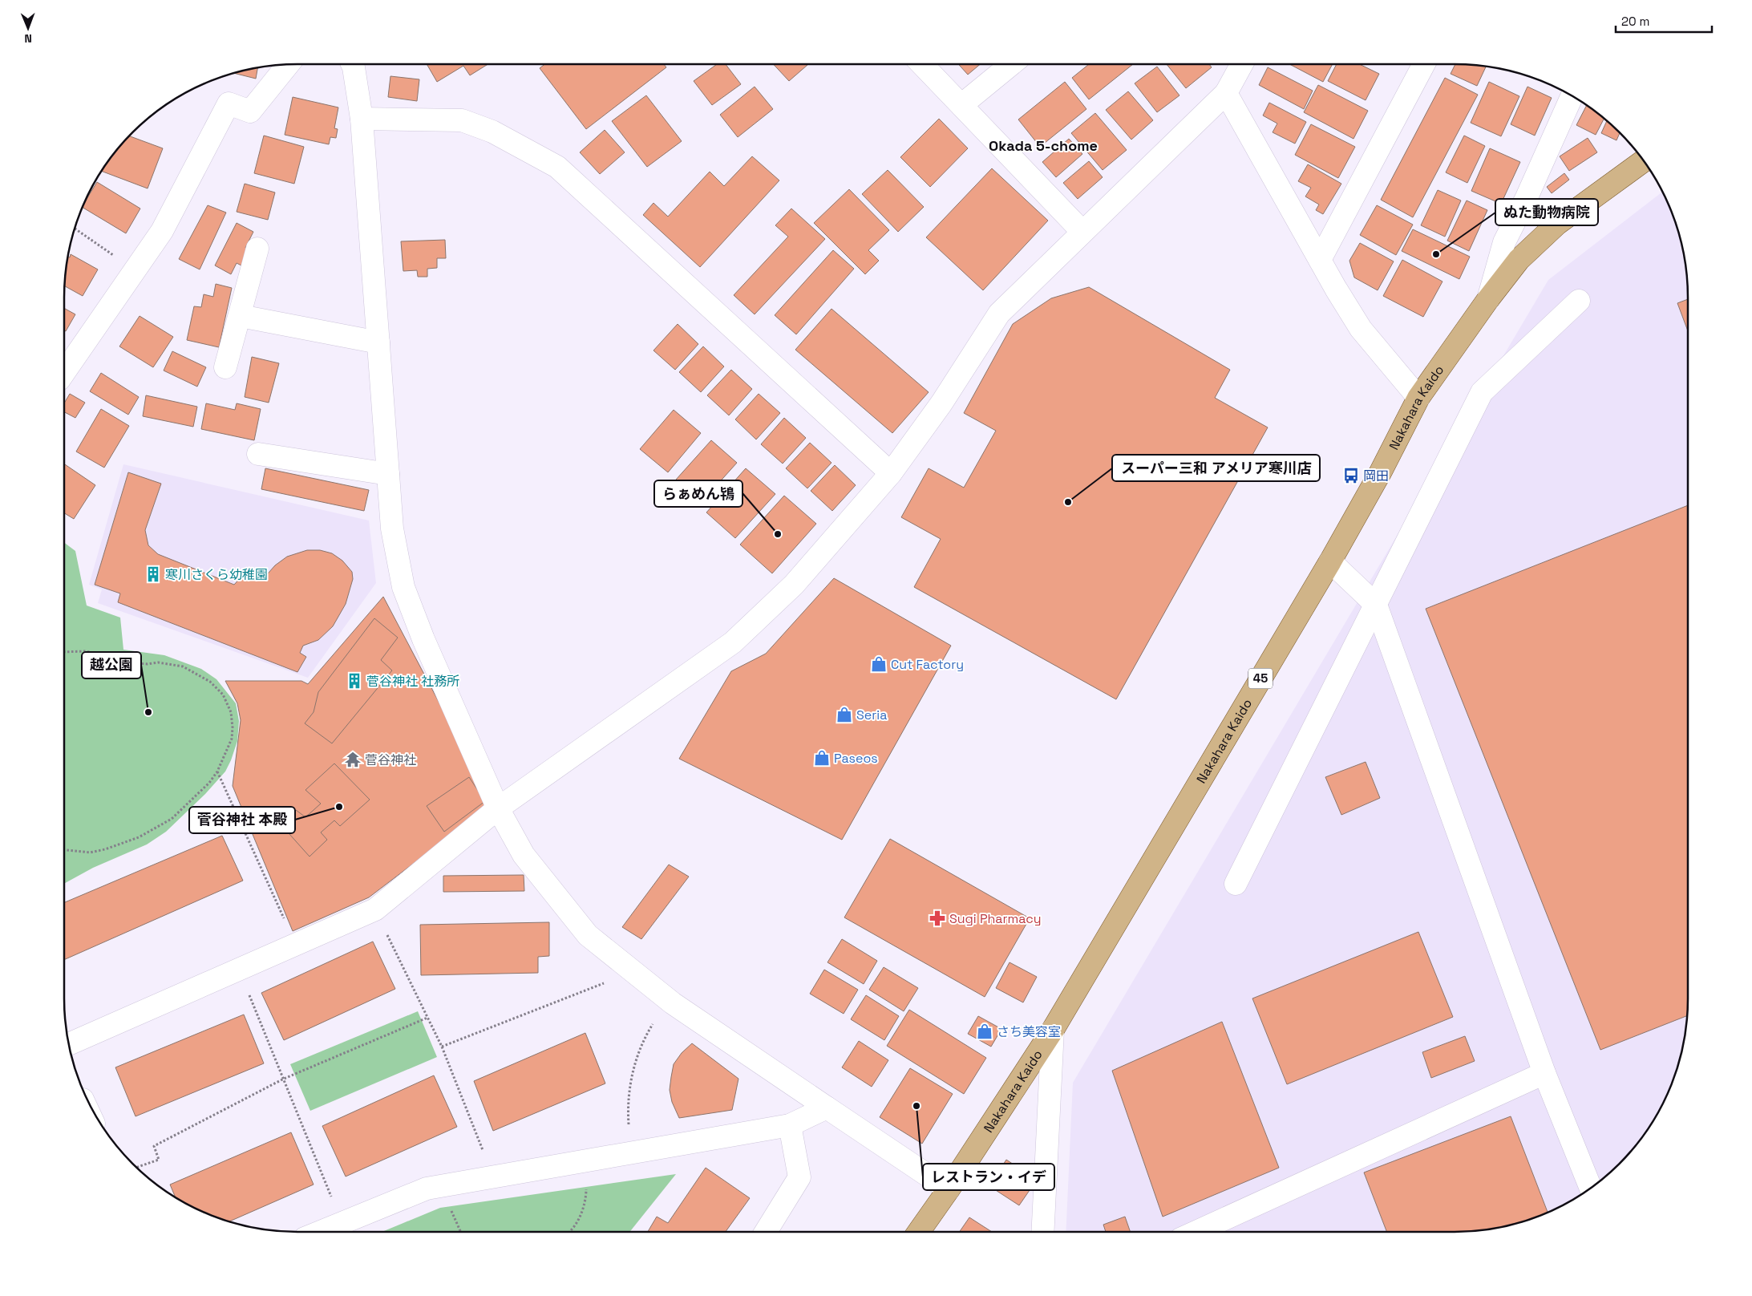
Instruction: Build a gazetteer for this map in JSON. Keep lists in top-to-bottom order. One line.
{"streets":{"main road":["Nakahara Kaido","45"]},"districts":["Okada 5-chome"],"places":{"other":["ぬた動物病院","スーパー三和 アメリア寒川店","らぁめん鴇","越公園","菅谷神社 本殿","レストラン・イデ"],"bus stop":["岡田"],"building":["寒川さくら幼稚園","菅谷神社 社務所"],"shop":["Cut Factory","Seria","Paseos","さち美容室"],"temple":["菅谷神社"],"pharmacy":["Sugi Pharmacy"]},"scale_bar":"20 m","north":"bottom"}
